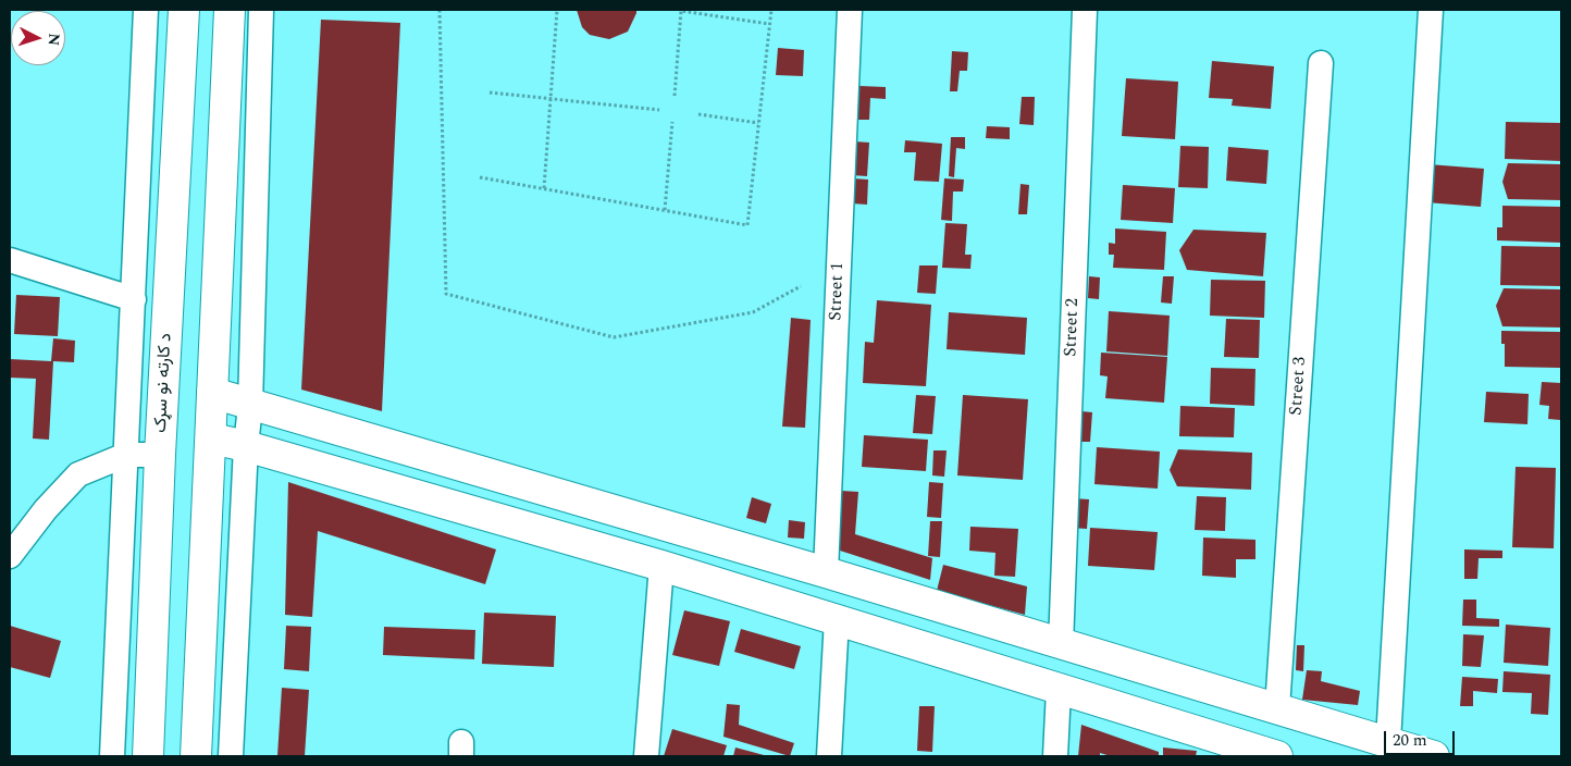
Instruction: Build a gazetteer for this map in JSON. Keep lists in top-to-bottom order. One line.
{"streets":{"main road":["د کارته نو سړک"],"street":["Street 1","Street 2","Street 3"]},"scale_bar":"20 m","north":"right"}
